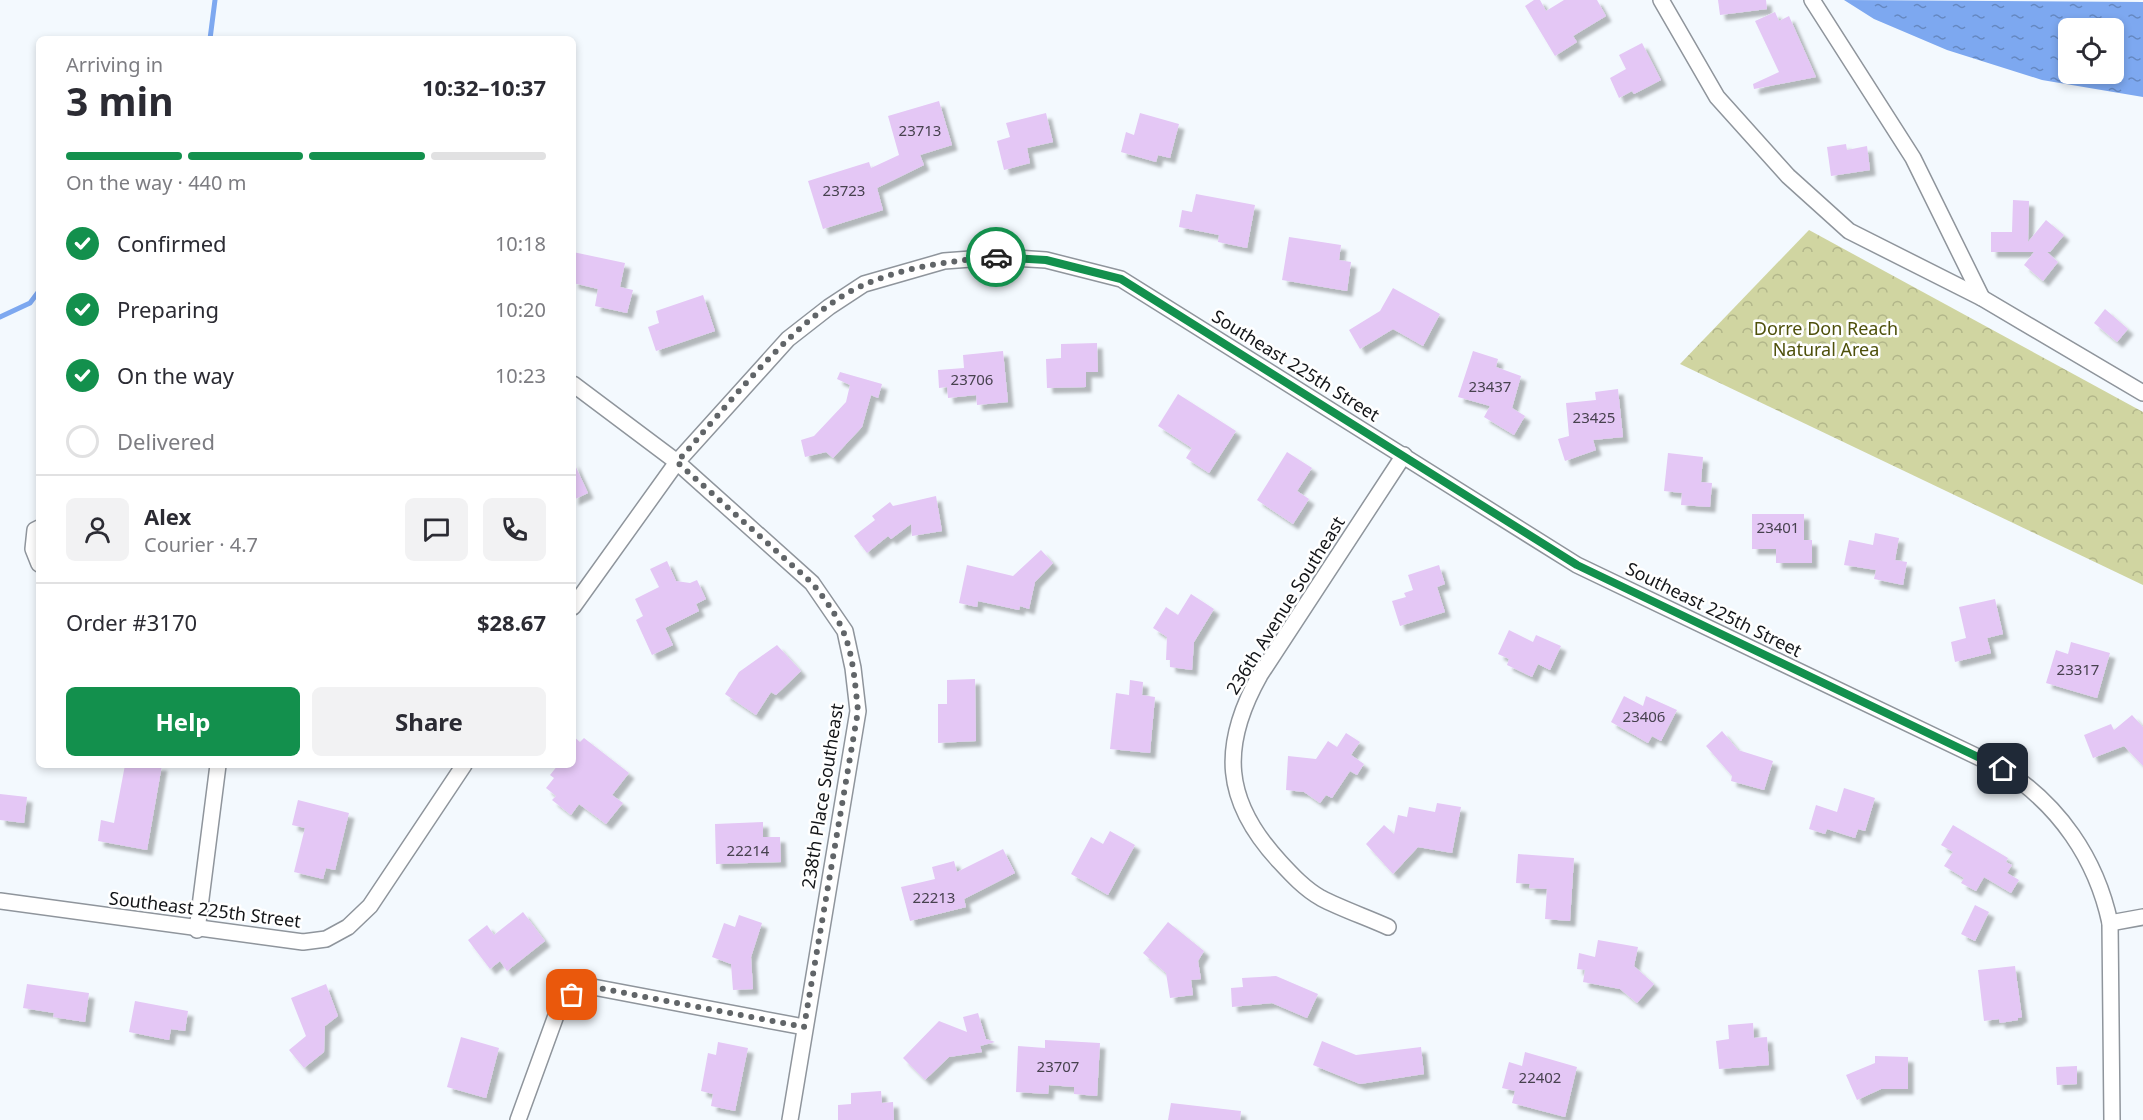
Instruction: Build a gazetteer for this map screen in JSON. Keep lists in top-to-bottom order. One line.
{"streets":{"street":["Southeast 225th Street","236th Avenue Southeast","238th Place Southeast"]},"crossings":[["Southeast 225th Street","236th Avenue Southeast"],["Southeast 225th Street","238th Place Southeast"]],"parks":["Dorre Don Reach Natural Area"],"house_numbers":["23713","23723","23706","23437","23425","23401","23317","23406","22214","22213","23707","22402"],"page":{"heading":["3 min","Arriving in","10:32–10:37"],"panel":["Alex","Courier · 4.7","Order #3170","$28.67"],"bar":"On the way · 440 m","list":[["Confirmed","10:18"],["Preparing","10:20"],["On the way","10:23"],"Delivered"],"buttons":["Help","Share"]}}
